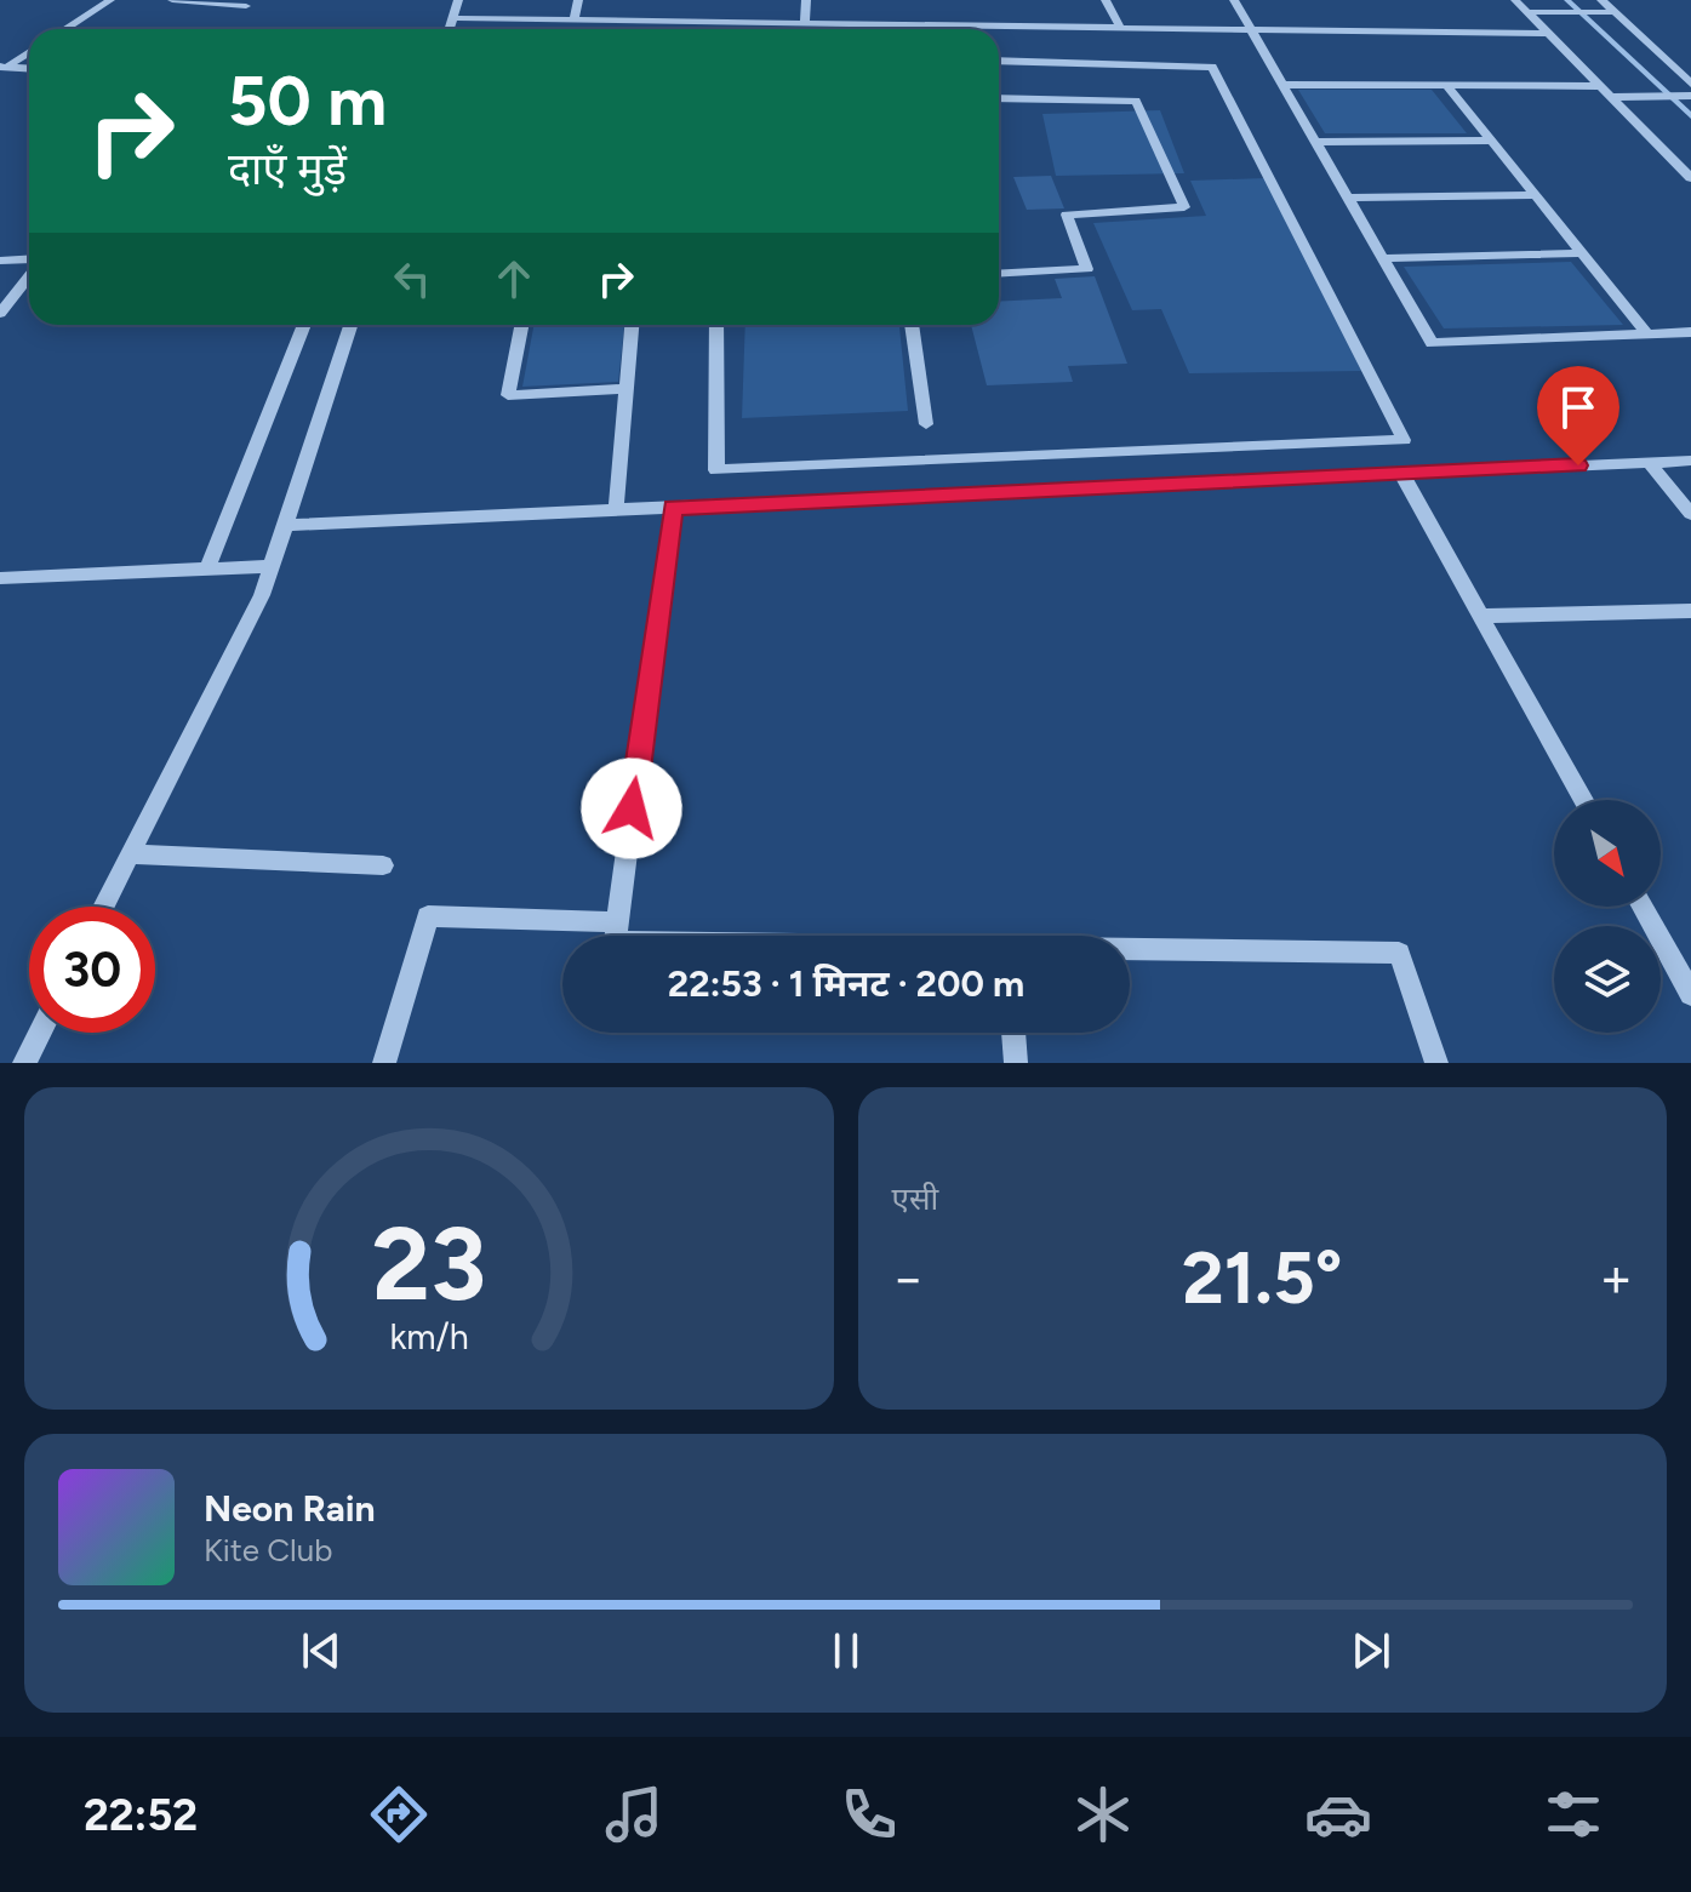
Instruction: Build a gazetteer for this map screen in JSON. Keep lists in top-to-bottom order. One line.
{"north":"bottom right","page":{"turn":["50 m","दाएँ मुड़ें"],"limit":"30","trip":"22:53 · 1 मिनट · 200 m","tile":"एसी","heat":["−","21.5°","+"],"song":["Neon Rain","Kite Club"],"tabs":"22:52","gauge":["23","km/h"]}}
